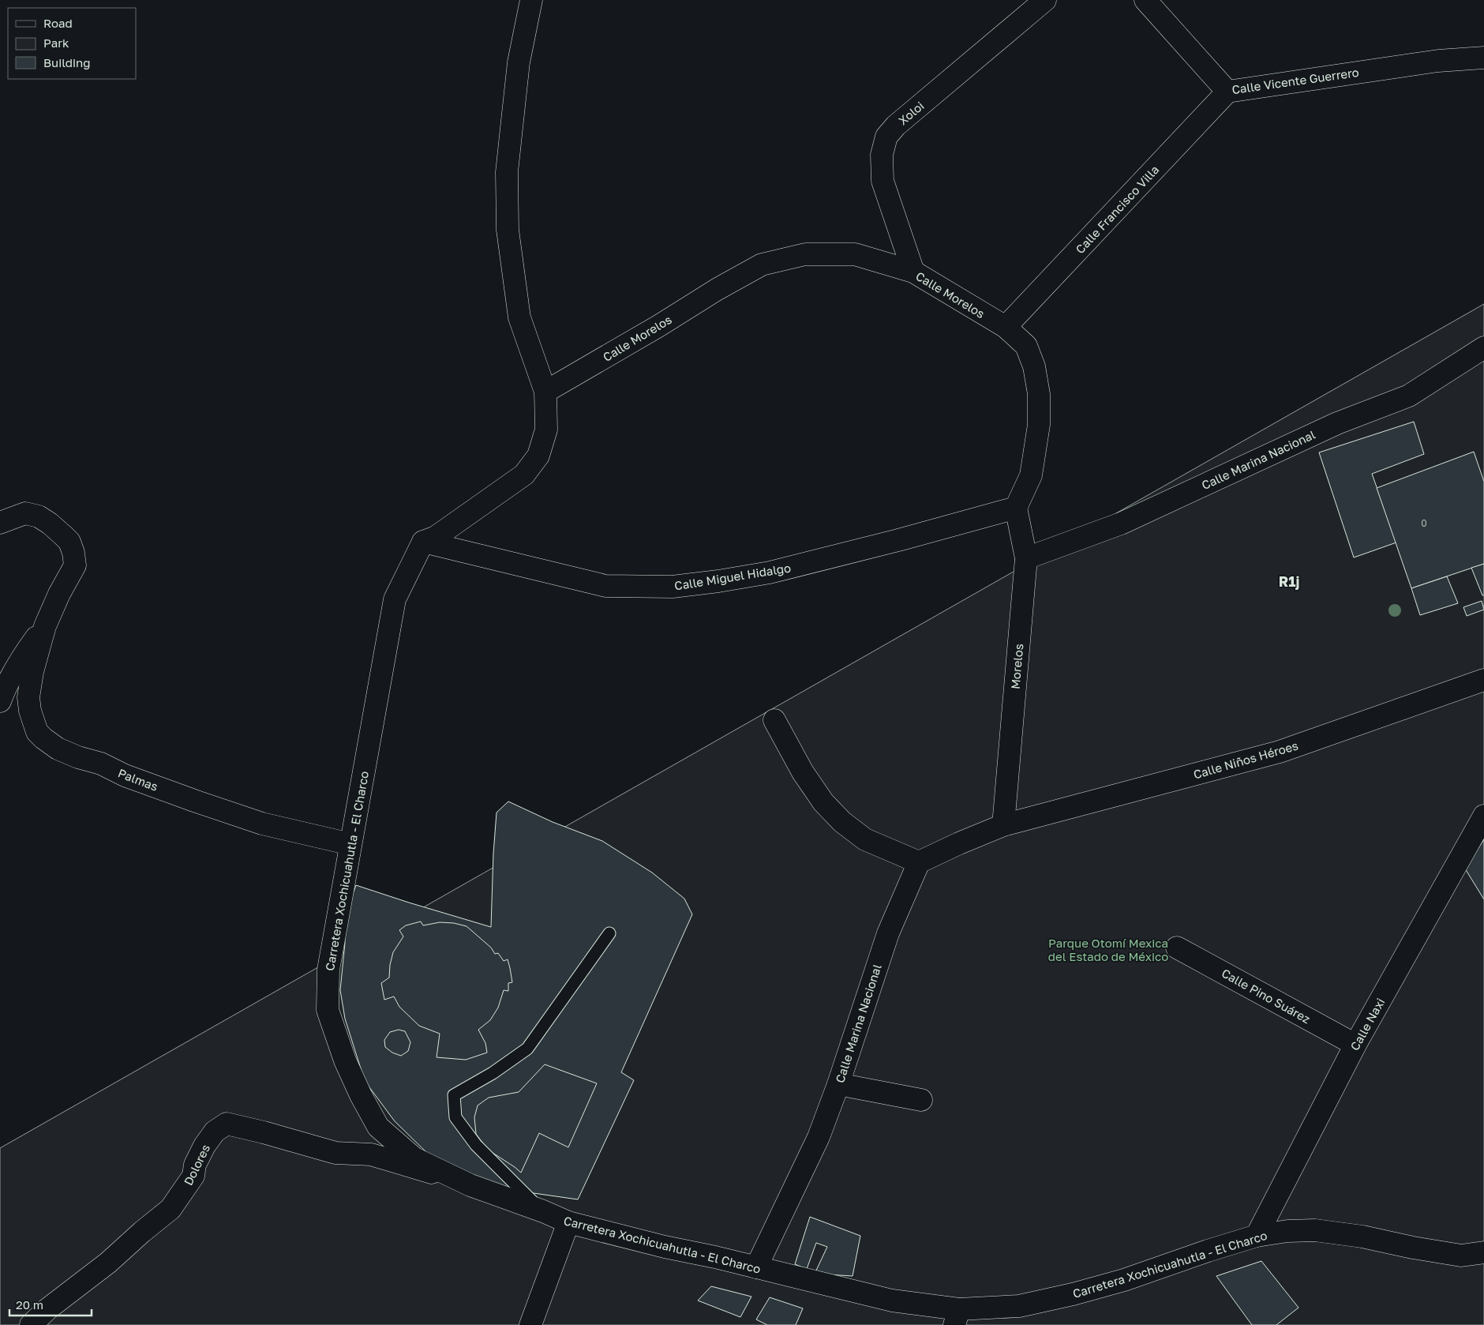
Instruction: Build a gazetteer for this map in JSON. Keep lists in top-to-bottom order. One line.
{"streets":{"street":["Calle Vicente Guerrero","Xoloi","Calle Francisco Villa","Calle Morelos","Calle Marina Nacional","Calle Miguel Hidalgo","Morelos","Calle Niños Héroes","Palmas","Carretera Xochicuahutla - El Charco","Calle Pino Suárez","Calle Naxi","Dolores"]},"crossings":[["Calle Vicente Guerrero","Calle Francisco Villa"],["Xoloi","Calle Morelos"],["Calle Francisco Villa","Calle Morelos"],["Calle Morelos","Calle Miguel Hidalgo"],["Calle Morelos","Morelos"],["Calle Marina Nacional","Morelos"],["Calle Marina Nacional","Carretera Xochicuahutla - El Charco"],["Calle Miguel Hidalgo","Morelos"],["Calle Miguel Hidalgo","Carretera Xochicuahutla - El Charco"],["Morelos","Calle Niños Héroes"],["Palmas","Carretera Xochicuahutla - El Charco"],["Carretera Xochicuahutla - El Charco","Calle Naxi"],["Carretera Xochicuahutla - El Charco","Dolores"],["Calle Pino Suárez","Calle Naxi"]],"districts":["R1j"],"parks":["Parque Otomí Mexica del Estado de México"],"house_numbers":["0"],"legend":["Road","Park","Building"],"scale_bar":"20 m"}
